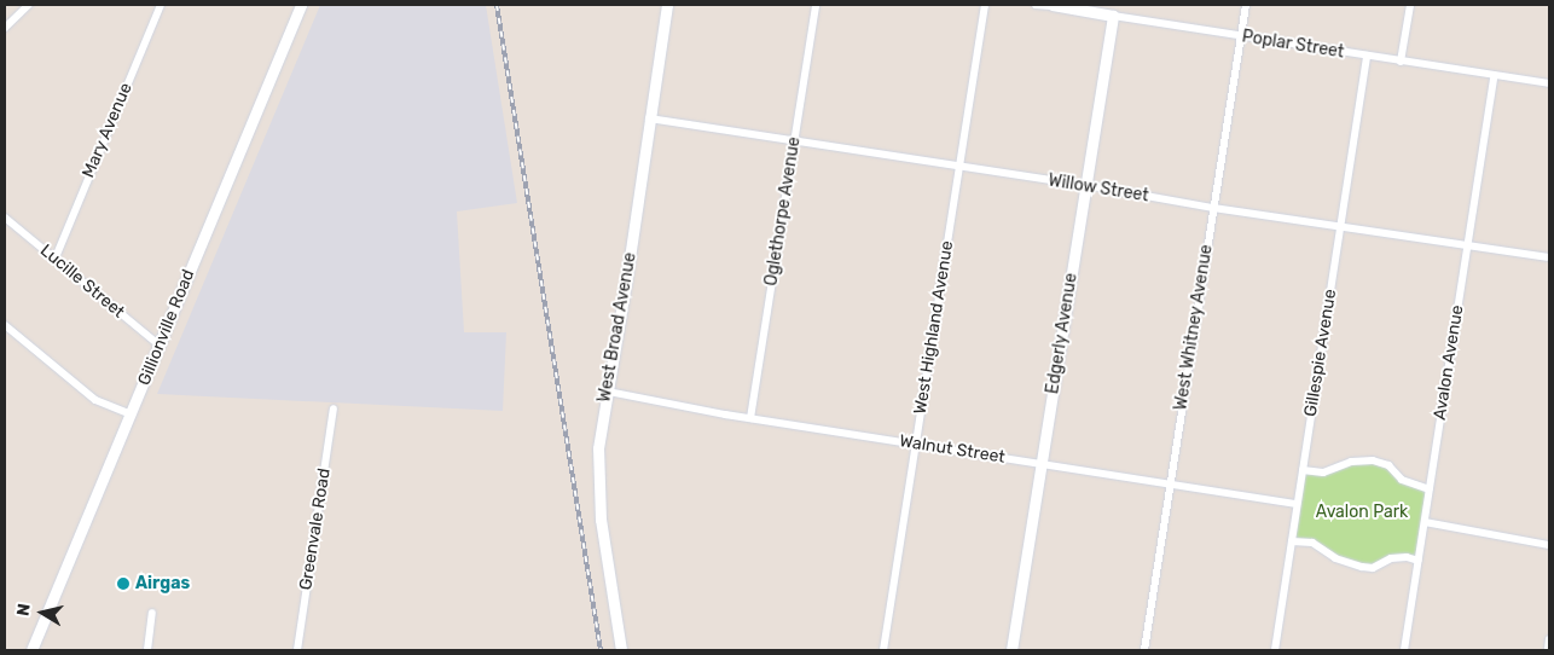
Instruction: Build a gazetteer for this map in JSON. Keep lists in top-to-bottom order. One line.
{"streets":{"street":["Poplar Street","Mary Avenue","Willow Street","Oglethorpe Avenue","Lucille Street","Gillionville Road","West Broad Avenue","West Highland Avenue","West Whitney Avenue","Edgerly Avenue","Gillespie Avenue","Avalon Avenue","Walnut Street","Greenvale Road"]},"crossings":[["Poplar Street","West Whitney Avenue"],["Poplar Street","Edgerly Avenue"],["Poplar Street","Gillespie Avenue"],["Poplar Street","Avalon Avenue"],["Mary Avenue","Lucille Street"],["Willow Street","Oglethorpe Avenue"],["Willow Street","West Broad Avenue"],["Willow Street","West Highland Avenue"],["Willow Street","West Whitney Avenue"],["Willow Street","Edgerly Avenue"],["Willow Street","Gillespie Avenue"],["Willow Street","Avalon Avenue"],["Oglethorpe Avenue","Walnut Street"],["Lucille Street","Gillionville Road"],["West Broad Avenue","Walnut Street"],["West Highland Avenue","Walnut Street"],["West Whitney Avenue","Walnut Street"],["Edgerly Avenue","Walnut Street"],["Gillespie Avenue","Walnut Street"]],"parks":["Avalon Park"],"places":["Airgas"],"north":"left"}
